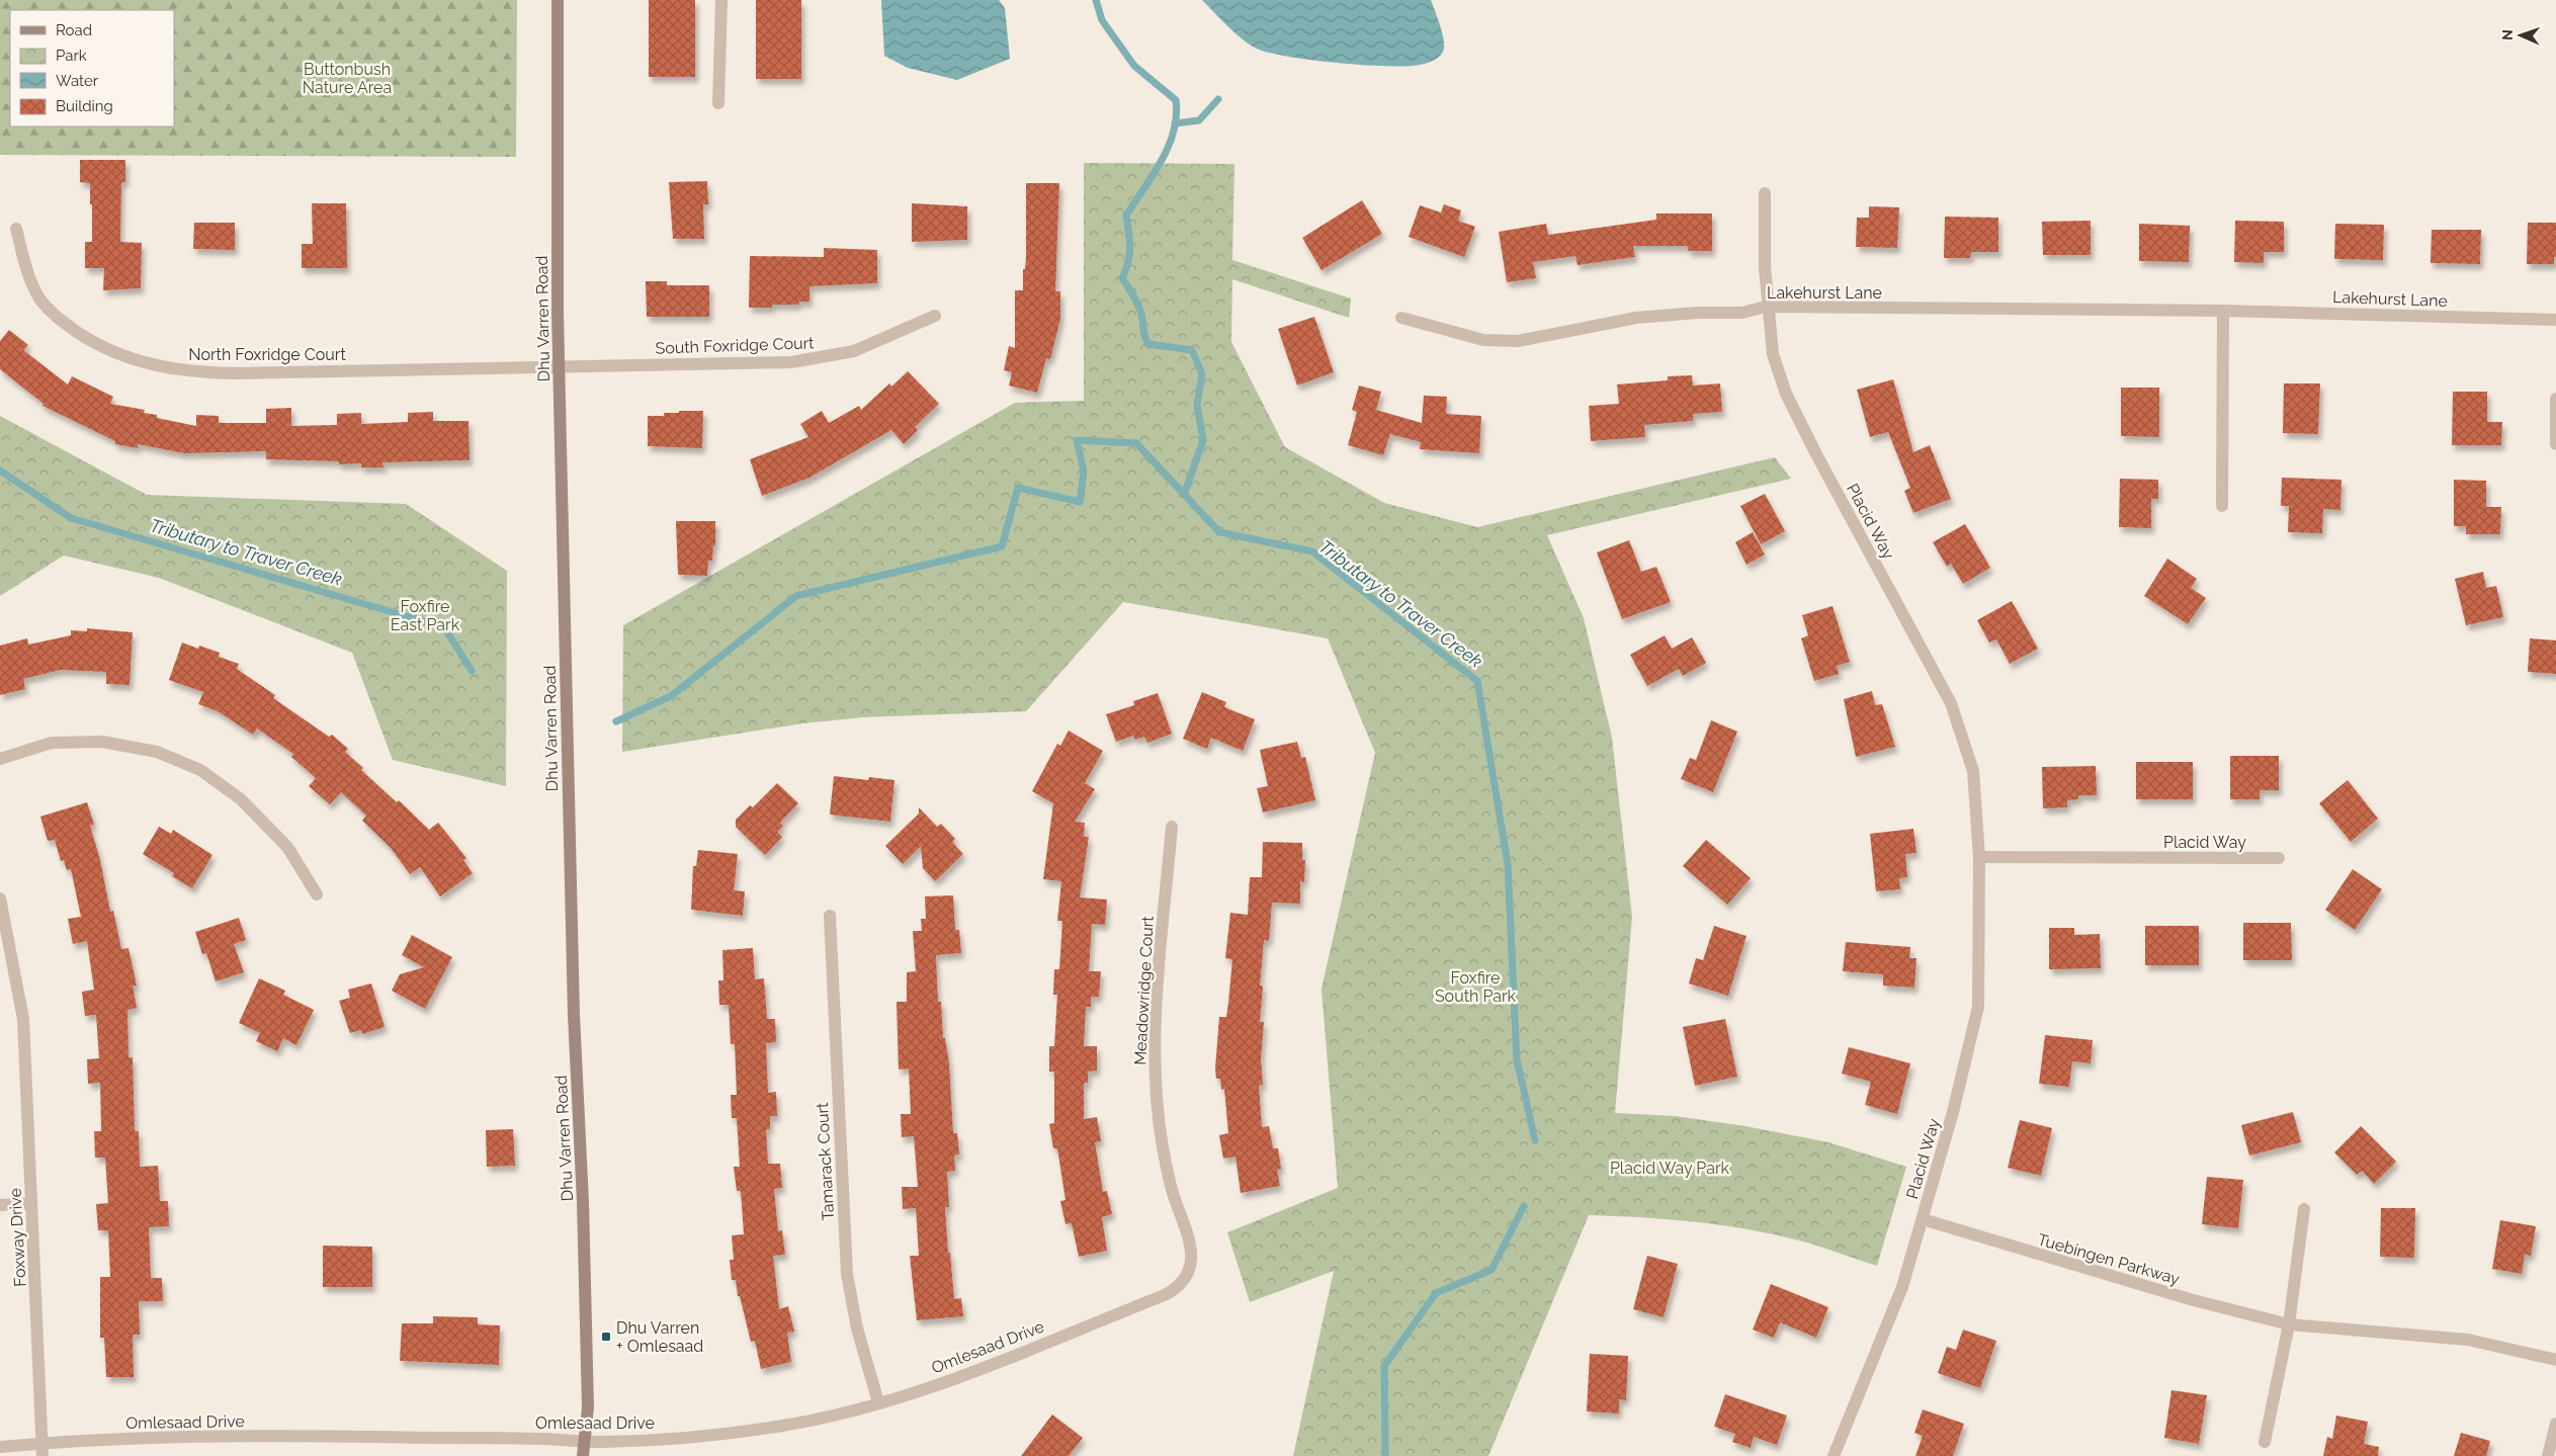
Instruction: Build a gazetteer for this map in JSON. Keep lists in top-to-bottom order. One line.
{"streets":{"main road":["Dhu Varren Road"],"street":["Lakehurst Lane","South Foxridge Court","North Foxridge Court","Placid Way","Meadowridge Court","Tamarack Court","Foxway Drive","Tuebingen Parkway","Omlesaad Drive"]},"crossings":[["Lakehurst Lane","Placid Way"],["Dhu Varren Road","South Foxridge Court"],["Dhu Varren Road","North Foxridge Court"],["Dhu Varren Road","Omlesaad Drive"],["South Foxridge Court","North Foxridge Court"],["Placid Way","Tuebingen Parkway"],["Meadowridge Court","Omlesaad Drive"],["Tamarack Court","Omlesaad Drive"],["Foxway Drive","Omlesaad Drive"]],"water":["Tributary to Traver Creek"],"parks":["Buttonbush Nature Area","Foxfire East Park","Foxfire South Park","Placid Way Park"],"places":{"transit":["Dhu Varren + Omlesaad"]},"legend":["Road","Park","Water","Building"],"north":"left"}
